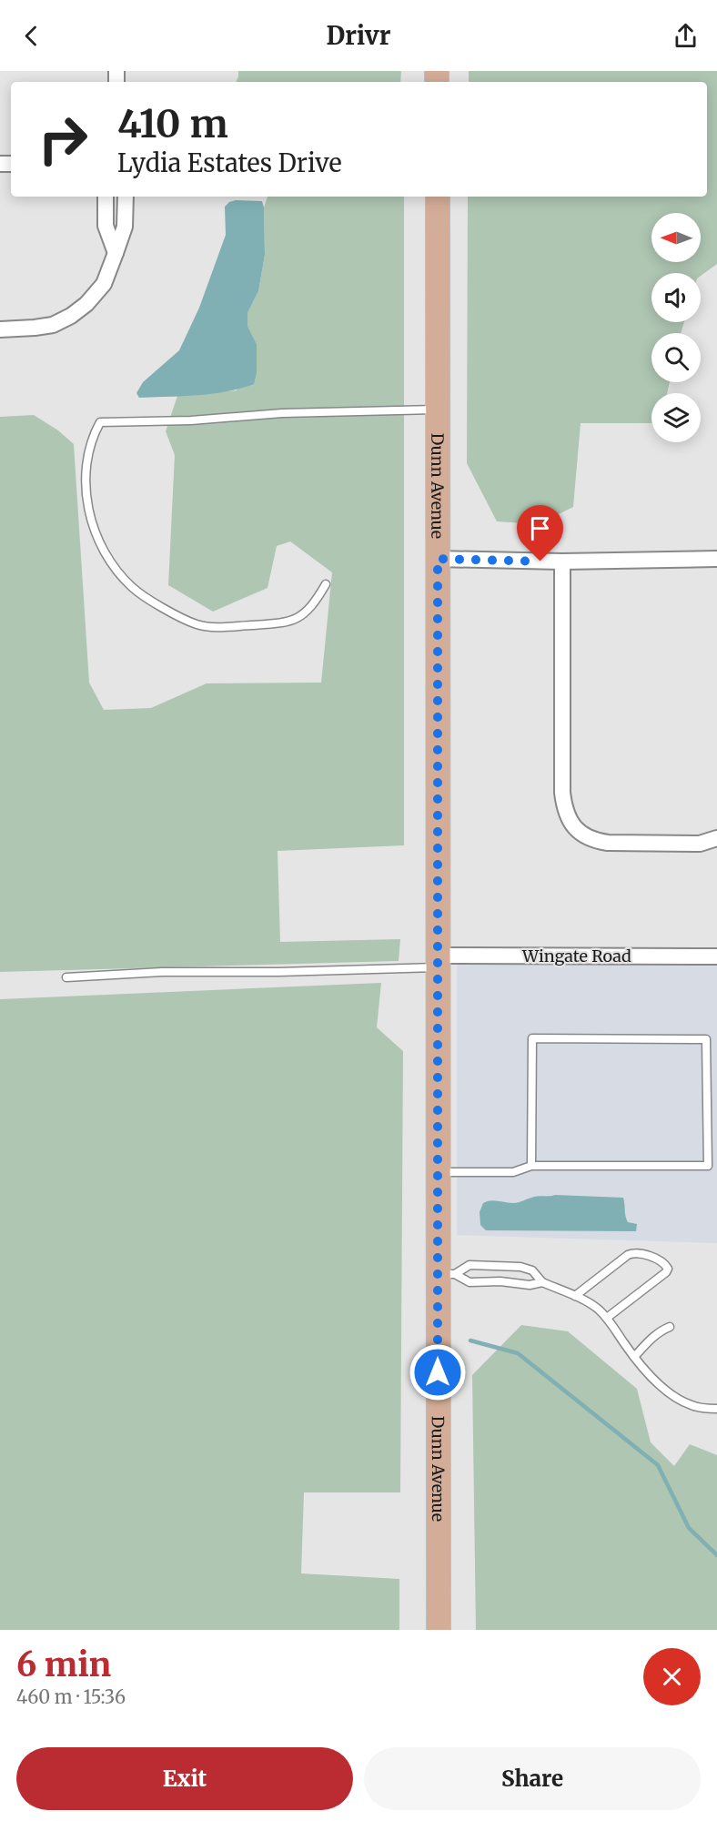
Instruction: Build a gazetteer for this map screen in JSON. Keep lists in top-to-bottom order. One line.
{"streets":{"main road":["Dunn Avenue"],"street":["Wingate Road"]},"crossings":[["Dunn Avenue","Wingate Road"]],"north":"left","page":{"header":"Drivr","turn":["410 m","Lydia Estates Drive"],"heading":["6 min","460 m · 15:36"],"buttons":["Exit","Share"]}}
